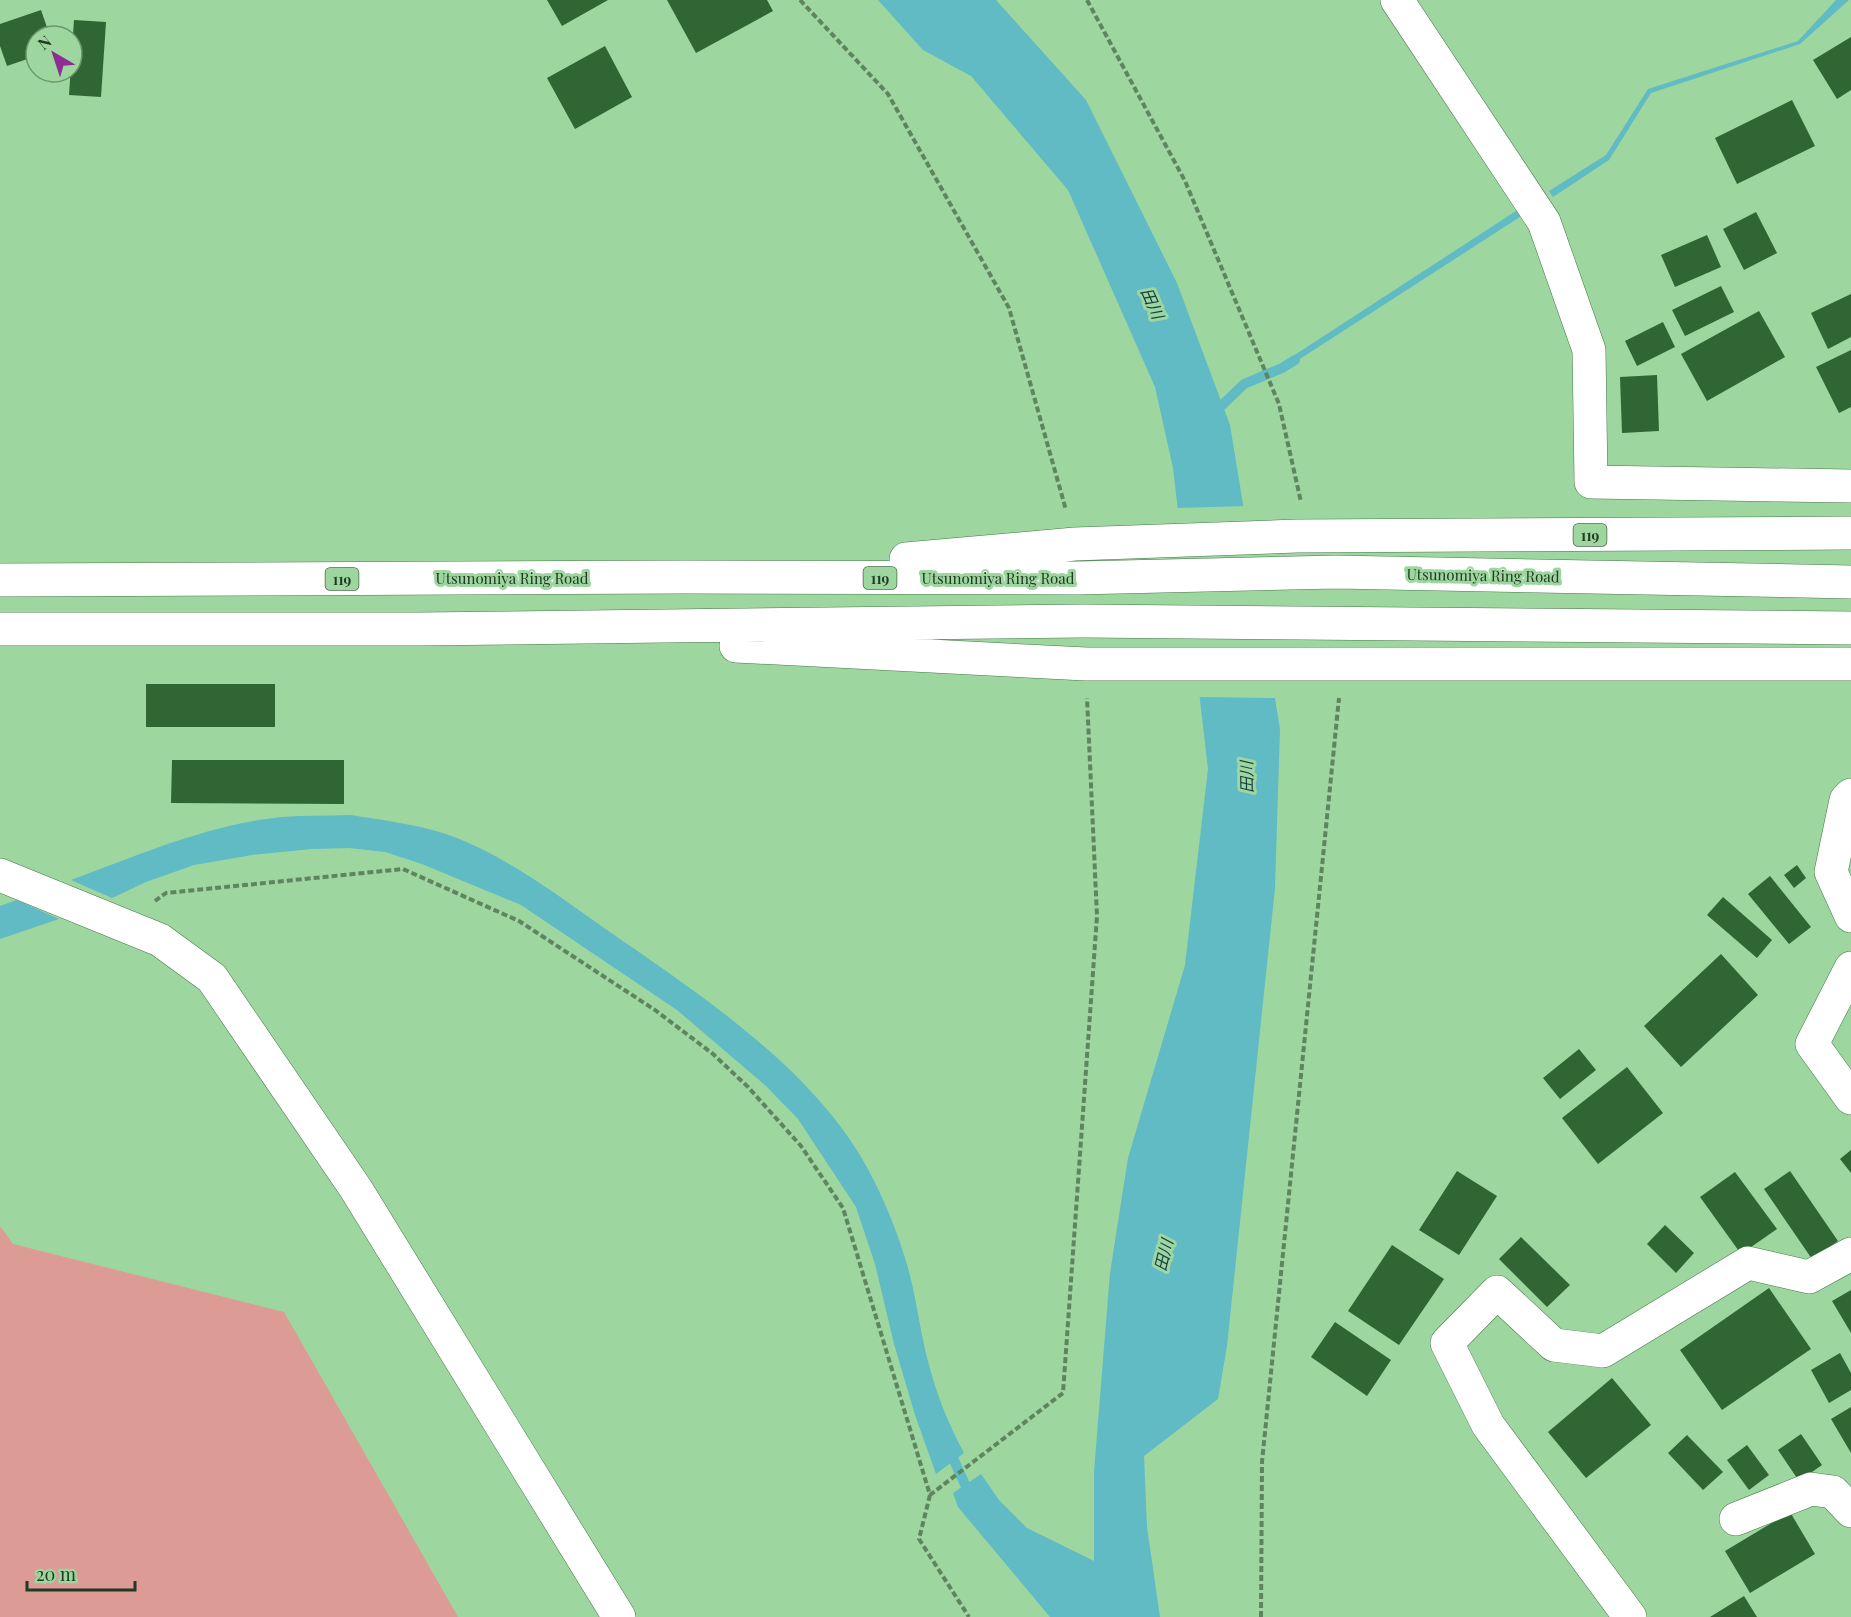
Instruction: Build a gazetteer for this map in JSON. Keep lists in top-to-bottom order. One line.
{"streets":{"main road":["119","Utsunomiya Ring Road"]},"crossings":[["119","Utsunomiya Ring Road"]],"water":["田川"],"scale_bar":"20 m","north":"top left"}
